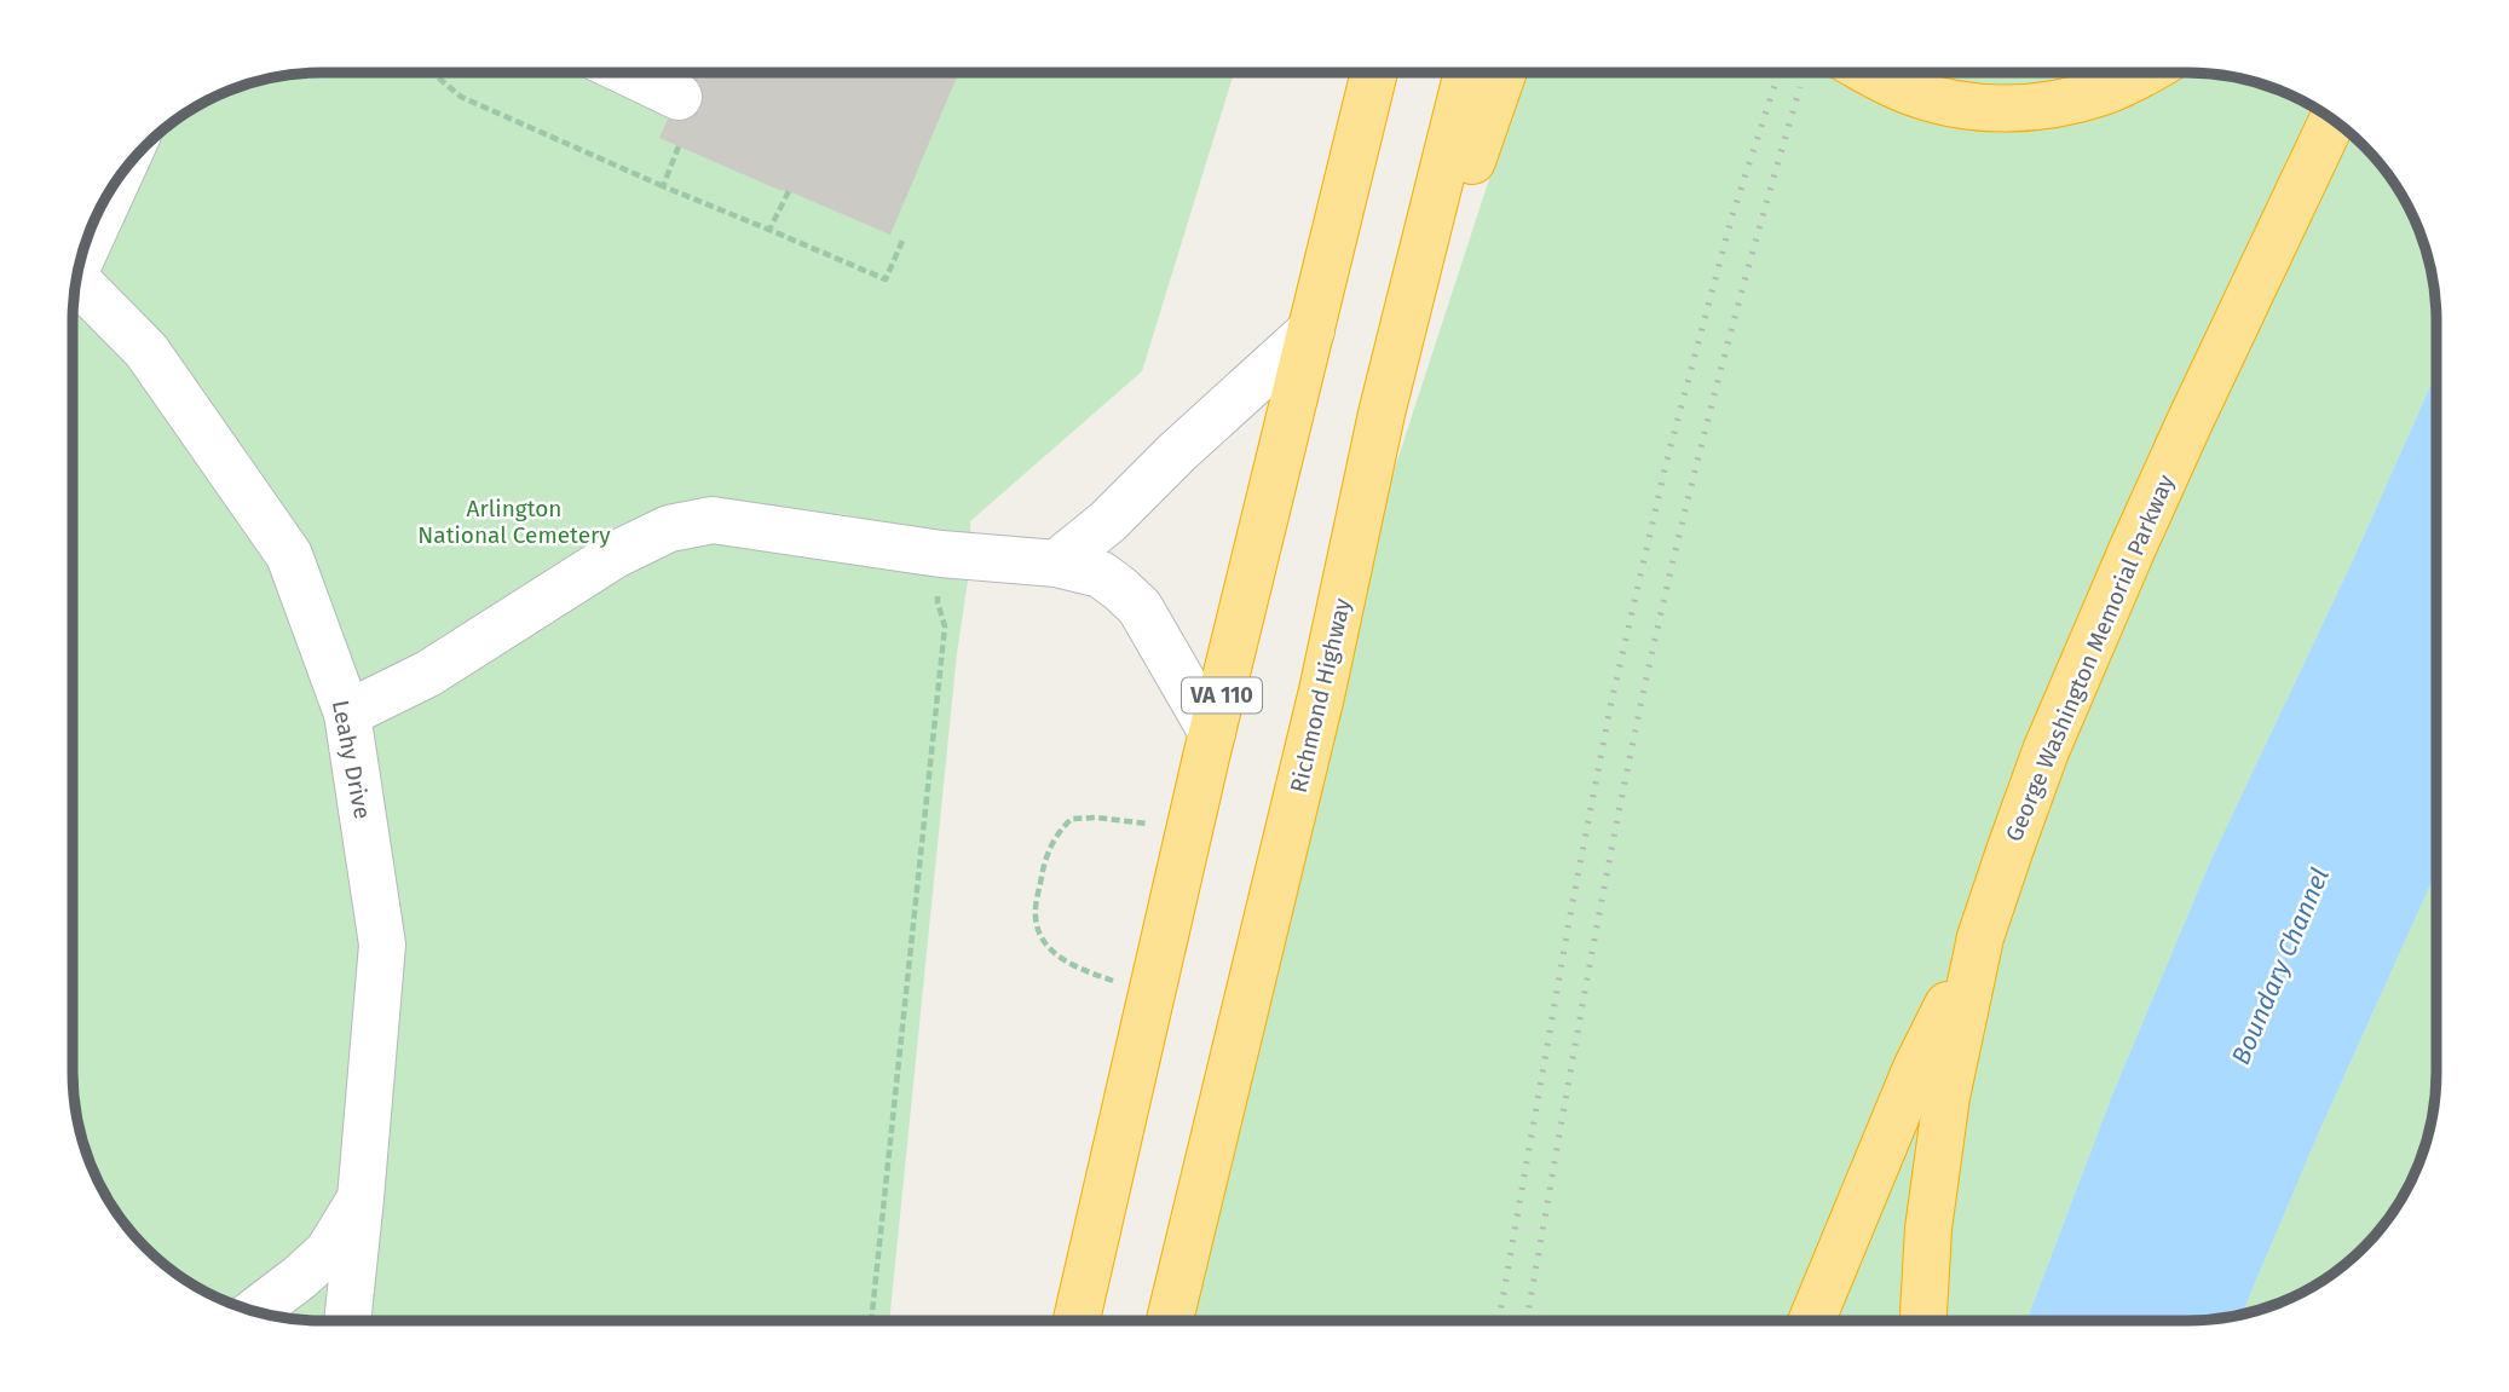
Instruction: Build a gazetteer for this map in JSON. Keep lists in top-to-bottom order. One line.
{"streets":{"highway":["George Washington Memorial Parkway","VA 110","Richmond Highway"],"lane":["Leahy Drive"]},"water":["Boundary Channel"],"parks":["Arlington National Cemetery"]}
